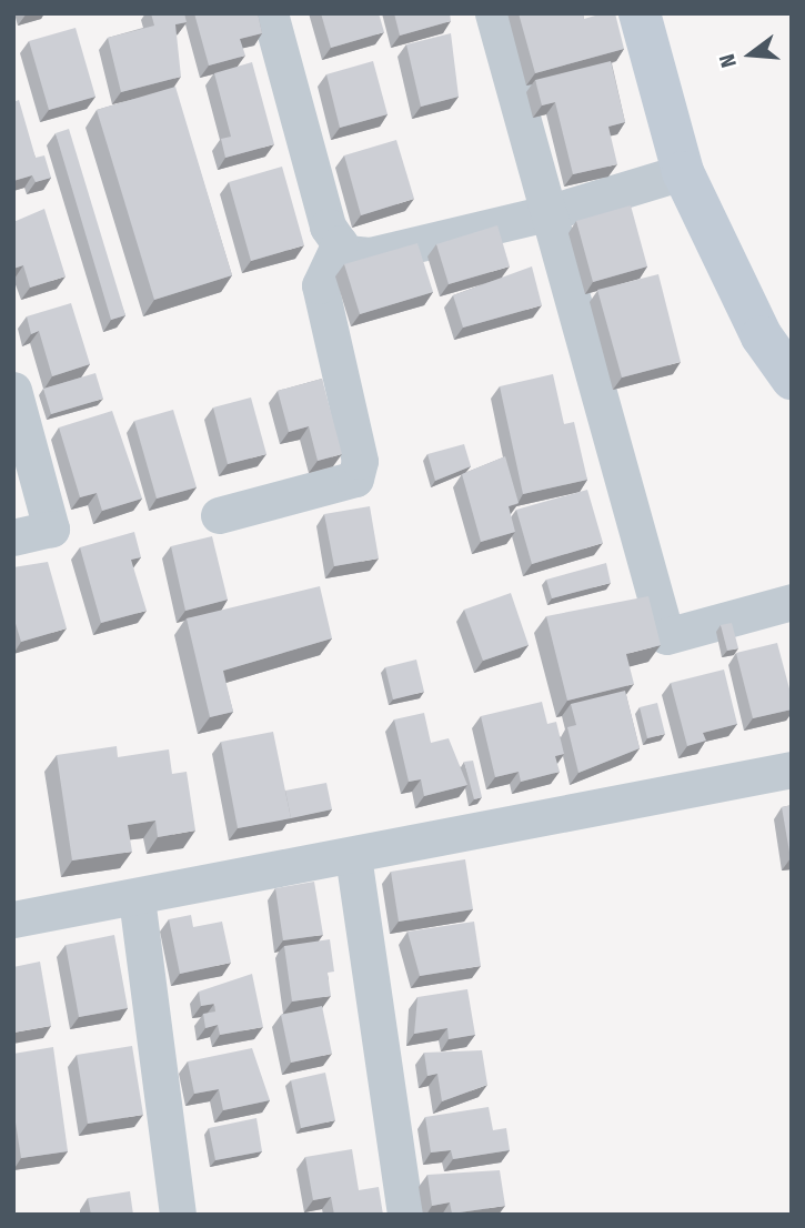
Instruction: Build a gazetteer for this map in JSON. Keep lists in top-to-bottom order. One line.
{"north":"left"}
